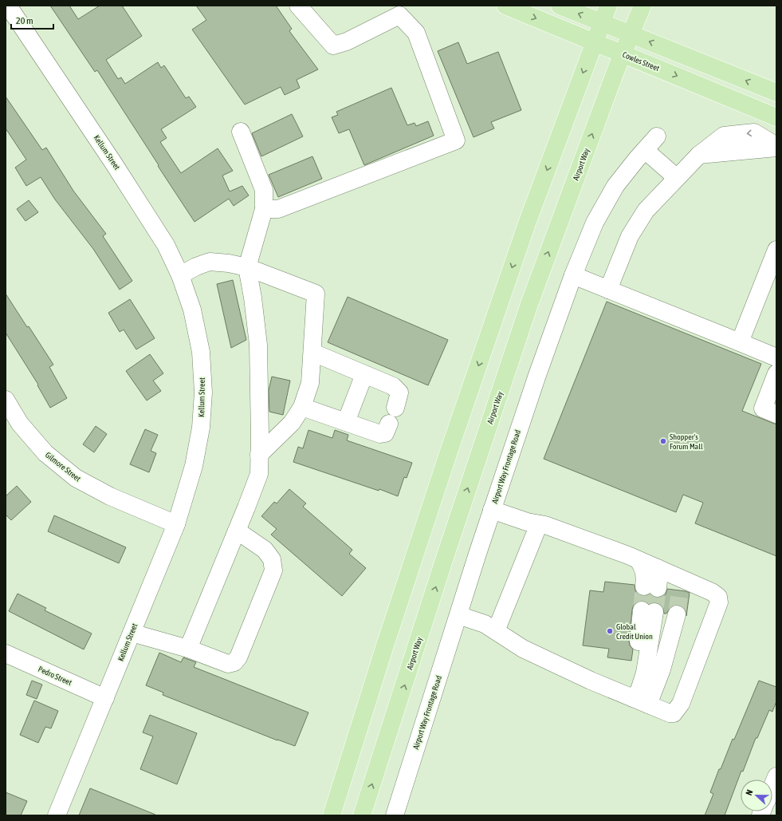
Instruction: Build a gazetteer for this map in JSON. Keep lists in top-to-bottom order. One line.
{"streets":{"main road":["Cowles Street","Airport Way"],"street":["Kellum Street","Gilmore Street","Airport Way Frontage Road","Pedro Street"]},"crossings":[["Cowles Street","Airport Way"],["Kellum Street","Gilmore Street"],["Kellum Street","Pedro Street"]],"places":["Shopper's Forum Mall","Global Credit Union"],"scale_bar":"20 m","north":"left"}
